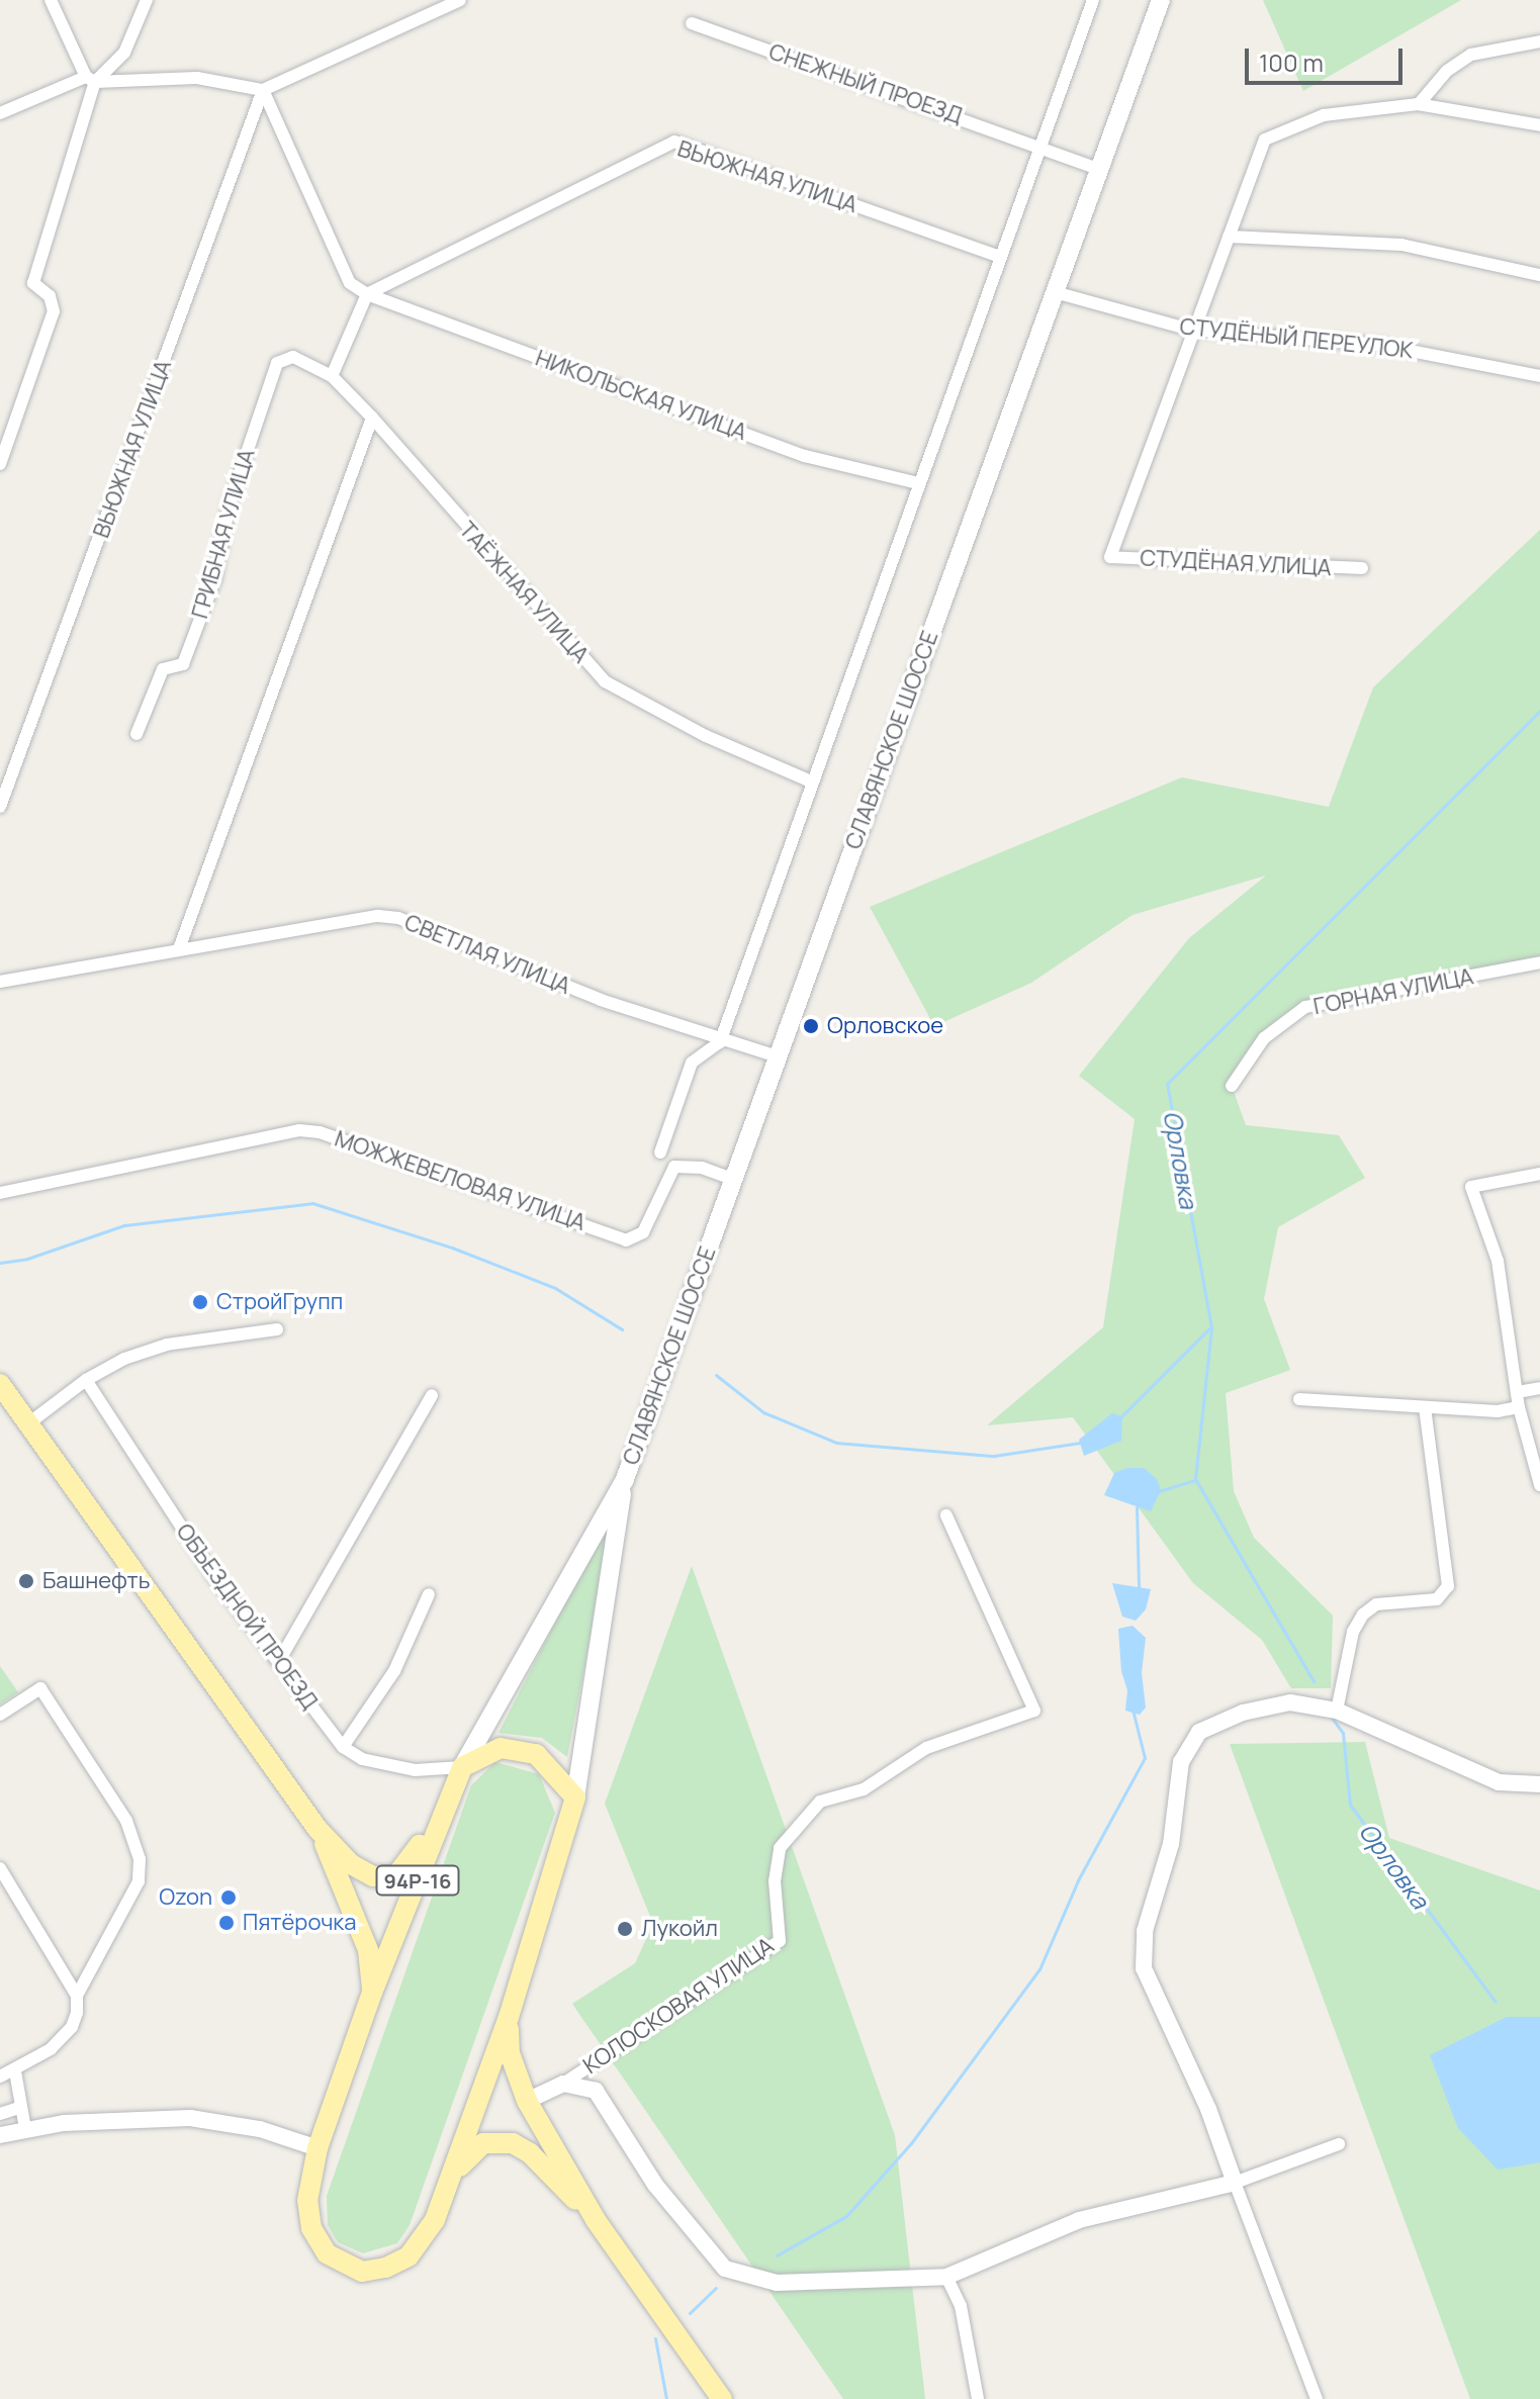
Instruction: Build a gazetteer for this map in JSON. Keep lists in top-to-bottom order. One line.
{"streets":{"main road":["СЛАВЯНСКОЕ ШОССЕ","94Р-16"],"street":["СНЕЖНЫЙ ПРОЕЗД","ВЬЮЖНАЯ УЛИЦА","СТУДЁНЫЙ ПЕРЕУЛОК","НИКОЛЬСКАЯ УЛИЦА","ГРИБНАЯ УЛИЦА","СТУДЁНАЯ УЛИЦА","ТАЁЖНАЯ УЛИЦА","СВЕТЛАЯ УЛИЦА","ГОРНАЯ УЛИЦА","МОЖЖЕВЕЛОВАЯ УЛИЦА","ОБЪЕЗДНОЙ ПРОЕЗД","КОЛОСКОВАЯ УЛИЦА"]},"crossings":[["СНЕЖНЫЙ ПРОЕЗД","СЛАВЯНСКОЕ ШОССЕ"],["ВЬЮЖНАЯ УЛИЦА","НИКОЛЬСКАЯ УЛИЦА"],["СТУДЁНЫЙ ПЕРЕУЛОК","СТУДЁНАЯ УЛИЦА"],["СТУДЁНЫЙ ПЕРЕУЛОК","СЛАВЯНСКОЕ ШОССЕ"],["ГРИБНАЯ УЛИЦА","ТАЁЖНАЯ УЛИЦА"],["СЛАВЯНСКОЕ ШОССЕ","СВЕТЛАЯ УЛИЦА"],["СЛАВЯНСКОЕ ШОССЕ","МОЖЖЕВЕЛОВАЯ УЛИЦА"],["СЛАВЯНСКОЕ ШОССЕ","94Р-16"],["94Р-16","КОЛОСКОВАЯ УЛИЦА"]],"water":["Орловка"],"places":["Орловское","СтройГрупп","Башнефть","Ozon","Пятёрочка","Лукойл"],"scale_bar":"100 m"}
